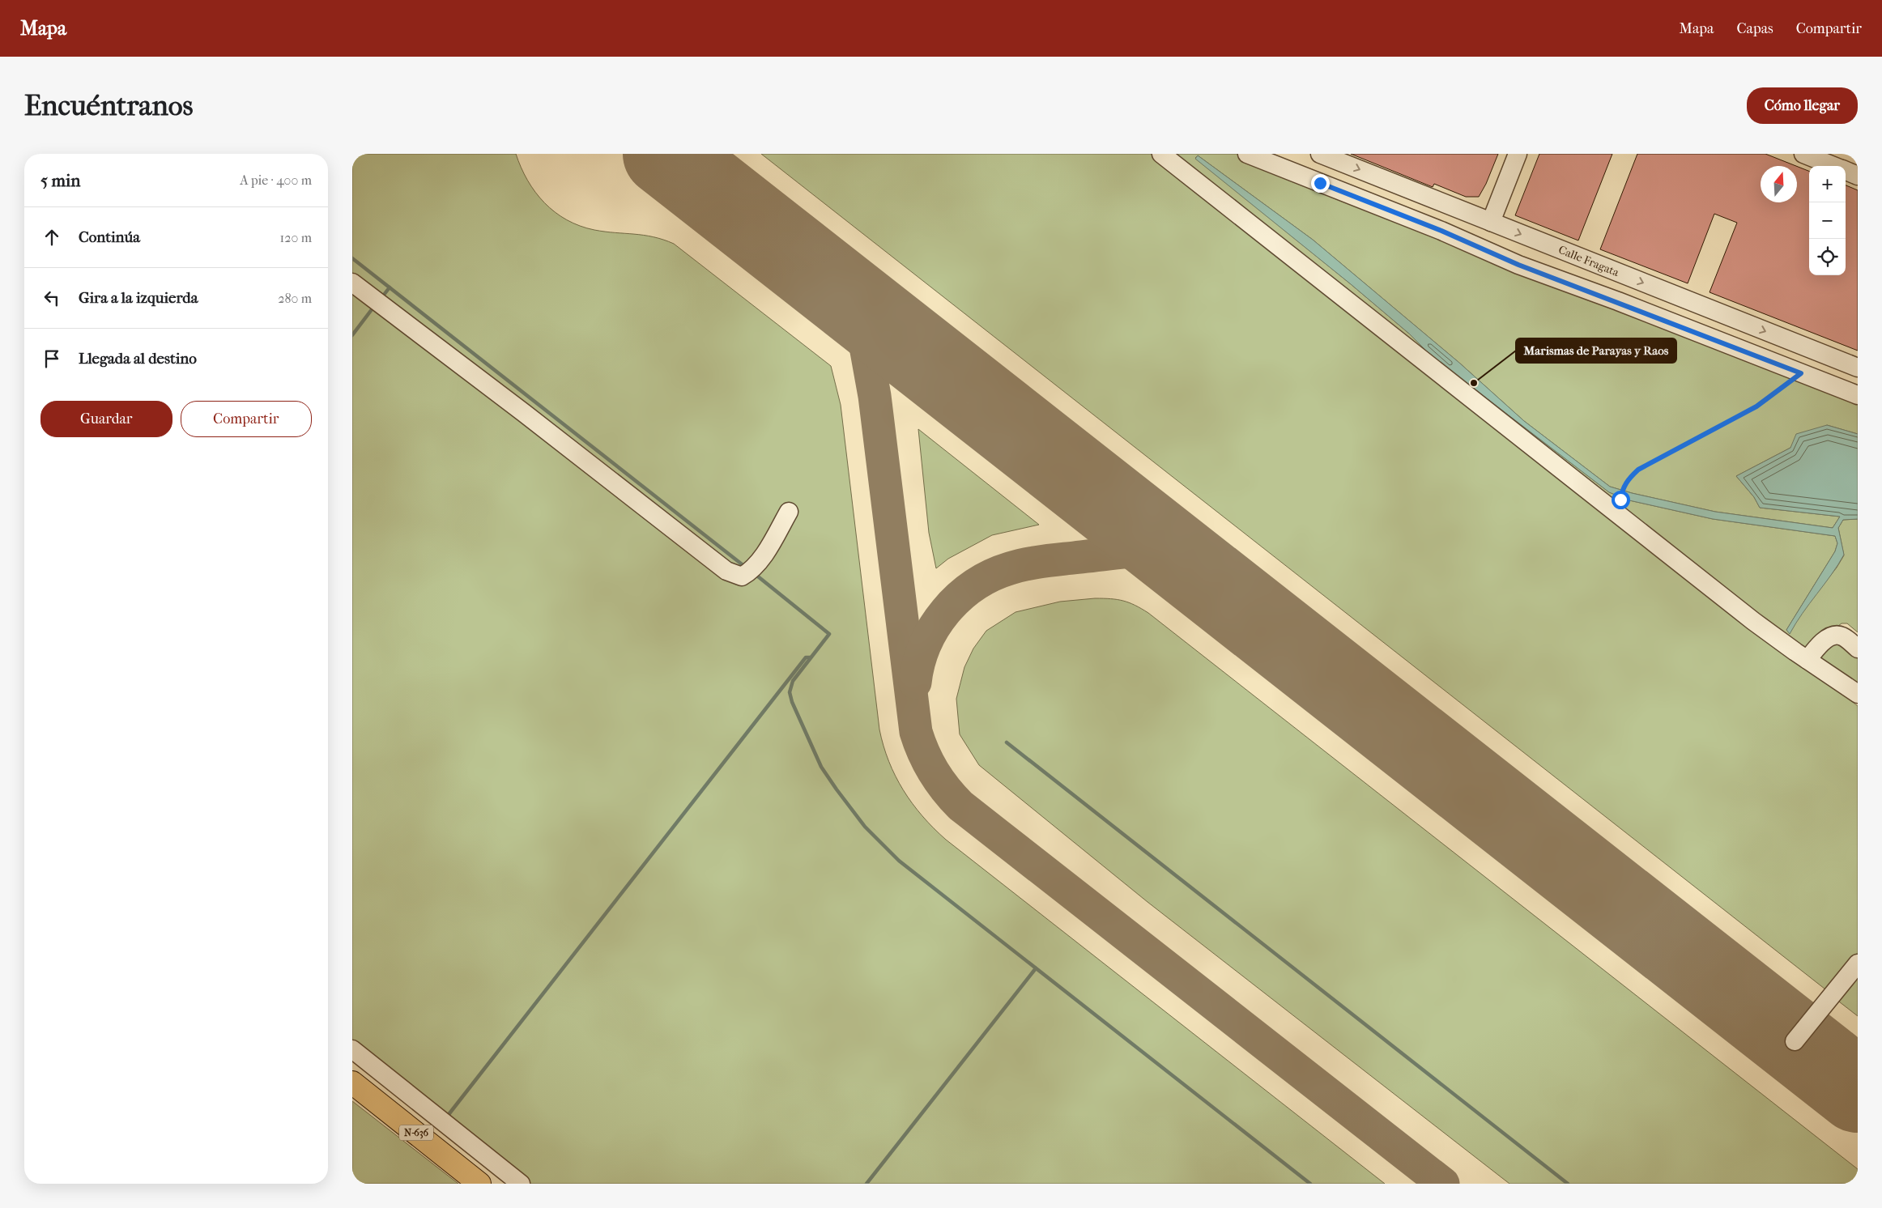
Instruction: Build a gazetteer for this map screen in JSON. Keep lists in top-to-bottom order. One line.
{"streets":{"highway":["N-636"],"street":["Calle Fragata"]},"places":["Marismas de Parayas y Raos"],"north":"top","page":{"header":"Mapa","nav":["Mapa","Capas","Compartir"],"buttons":["Cómo llegar",["Guardar","Compartir"]],"title":"Encuéntranos","heading":["5 min","A pie · 400 m"],"map_buttons":["+","−"],"list":[["Continúa","120 m"],["Gira a la izquierda","280 m"],"Llegada al destino"]}}
